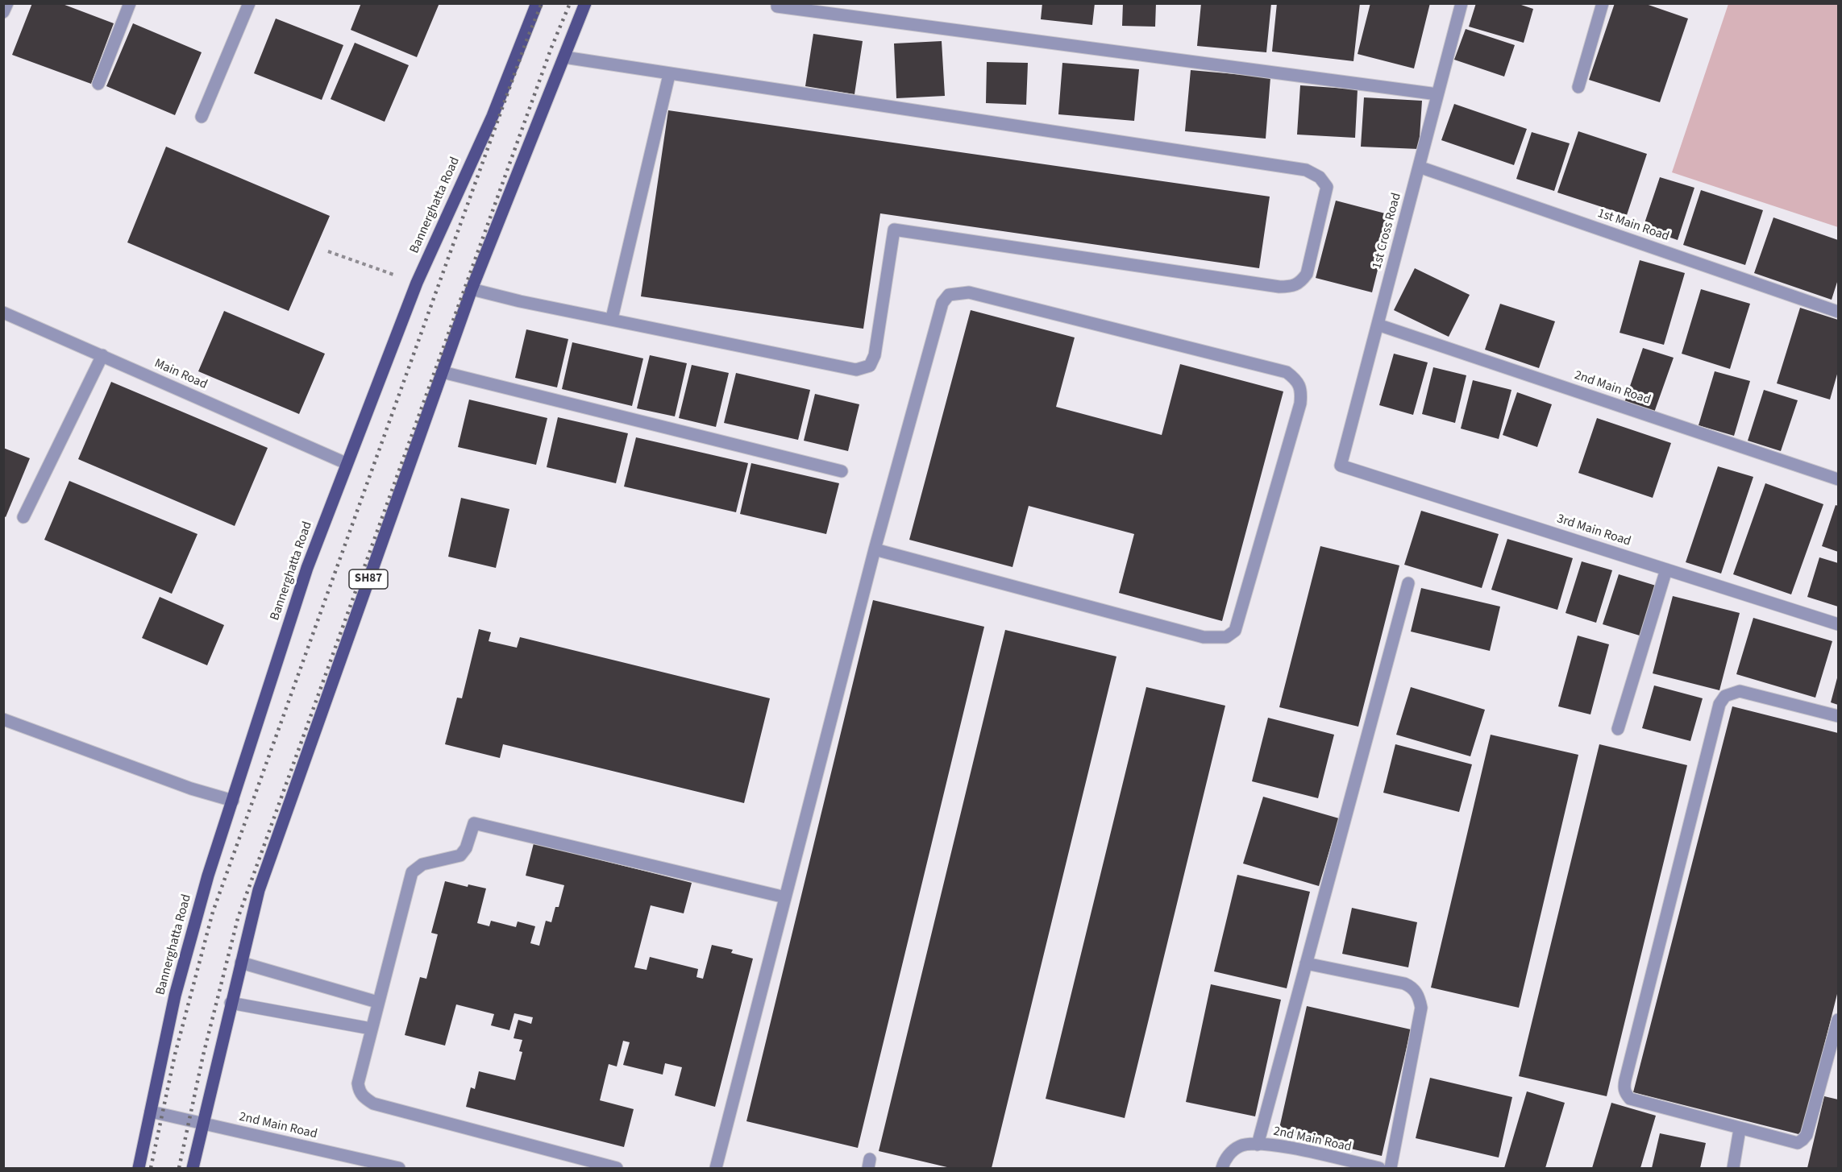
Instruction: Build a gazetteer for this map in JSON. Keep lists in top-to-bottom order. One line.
{"streets":{"main road":["Bannerghatta Road","SH87"],"street":["1st Main Road","1st Cross Road","Main Road","2nd Main Road","3rd Main Road"]},"crossings":[["Bannerghatta Road","Main Road"],["Bannerghatta Road","2nd Main Road"],["1st Main Road","1st Cross Road"],["1st Cross Road","2nd Main Road"],["1st Cross Road","3rd Main Road"],["2nd Main Road","SH87"]]}
